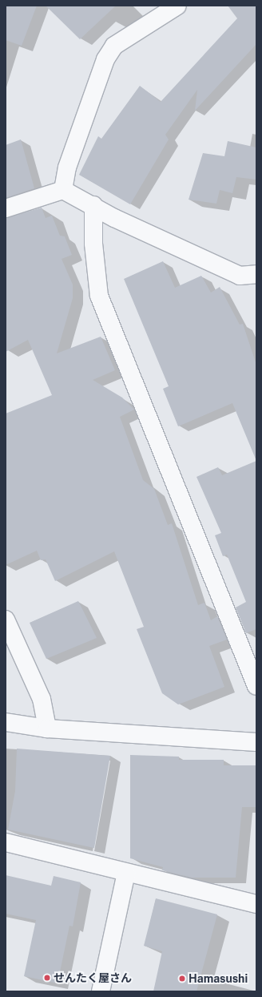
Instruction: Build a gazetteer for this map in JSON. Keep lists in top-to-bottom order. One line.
{"places":["せんたく屋さん","Hamasushi"]}
